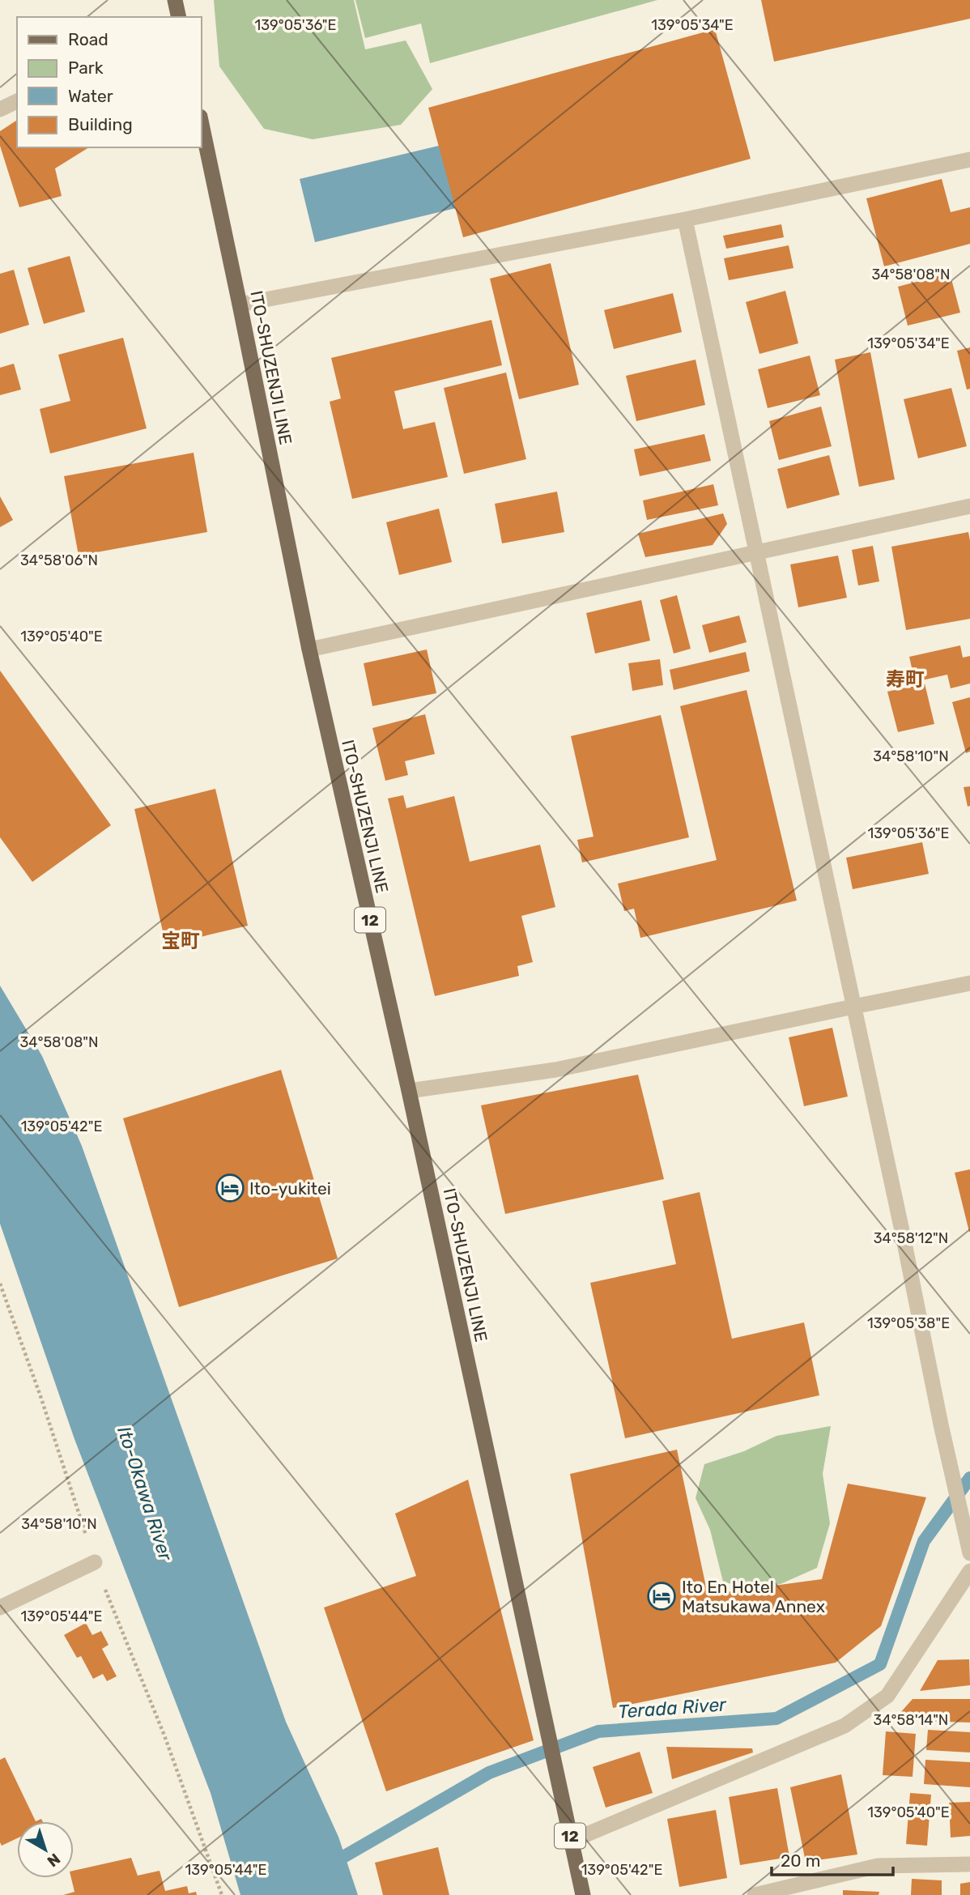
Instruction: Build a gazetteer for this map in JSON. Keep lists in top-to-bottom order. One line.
{"streets":{"main road":["ITO-SHUZENJI LINE","12"]},"crossings":[["ITO-SHUZENJI LINE","12"]],"districts":["寿町","宝町"],"water":["Ito-Okawa River","Terada River"],"places":{"hotel":["Ito-yukitei","Ito En Hotel Matsukawa Annex"]},"legend":["Road","Park","Water","Building"],"scale_bar":"20 m","north":"bottom right","coordinates":["139°05'36\"E","139°05'34\"E","34°58'08\"N","34°58'06\"N","139°05'40\"E","34°58'10\"N","139°05'42\"E","34°58'12\"N","139°05'38\"E","139°05'44\"E","34°58'14\"N"]}
